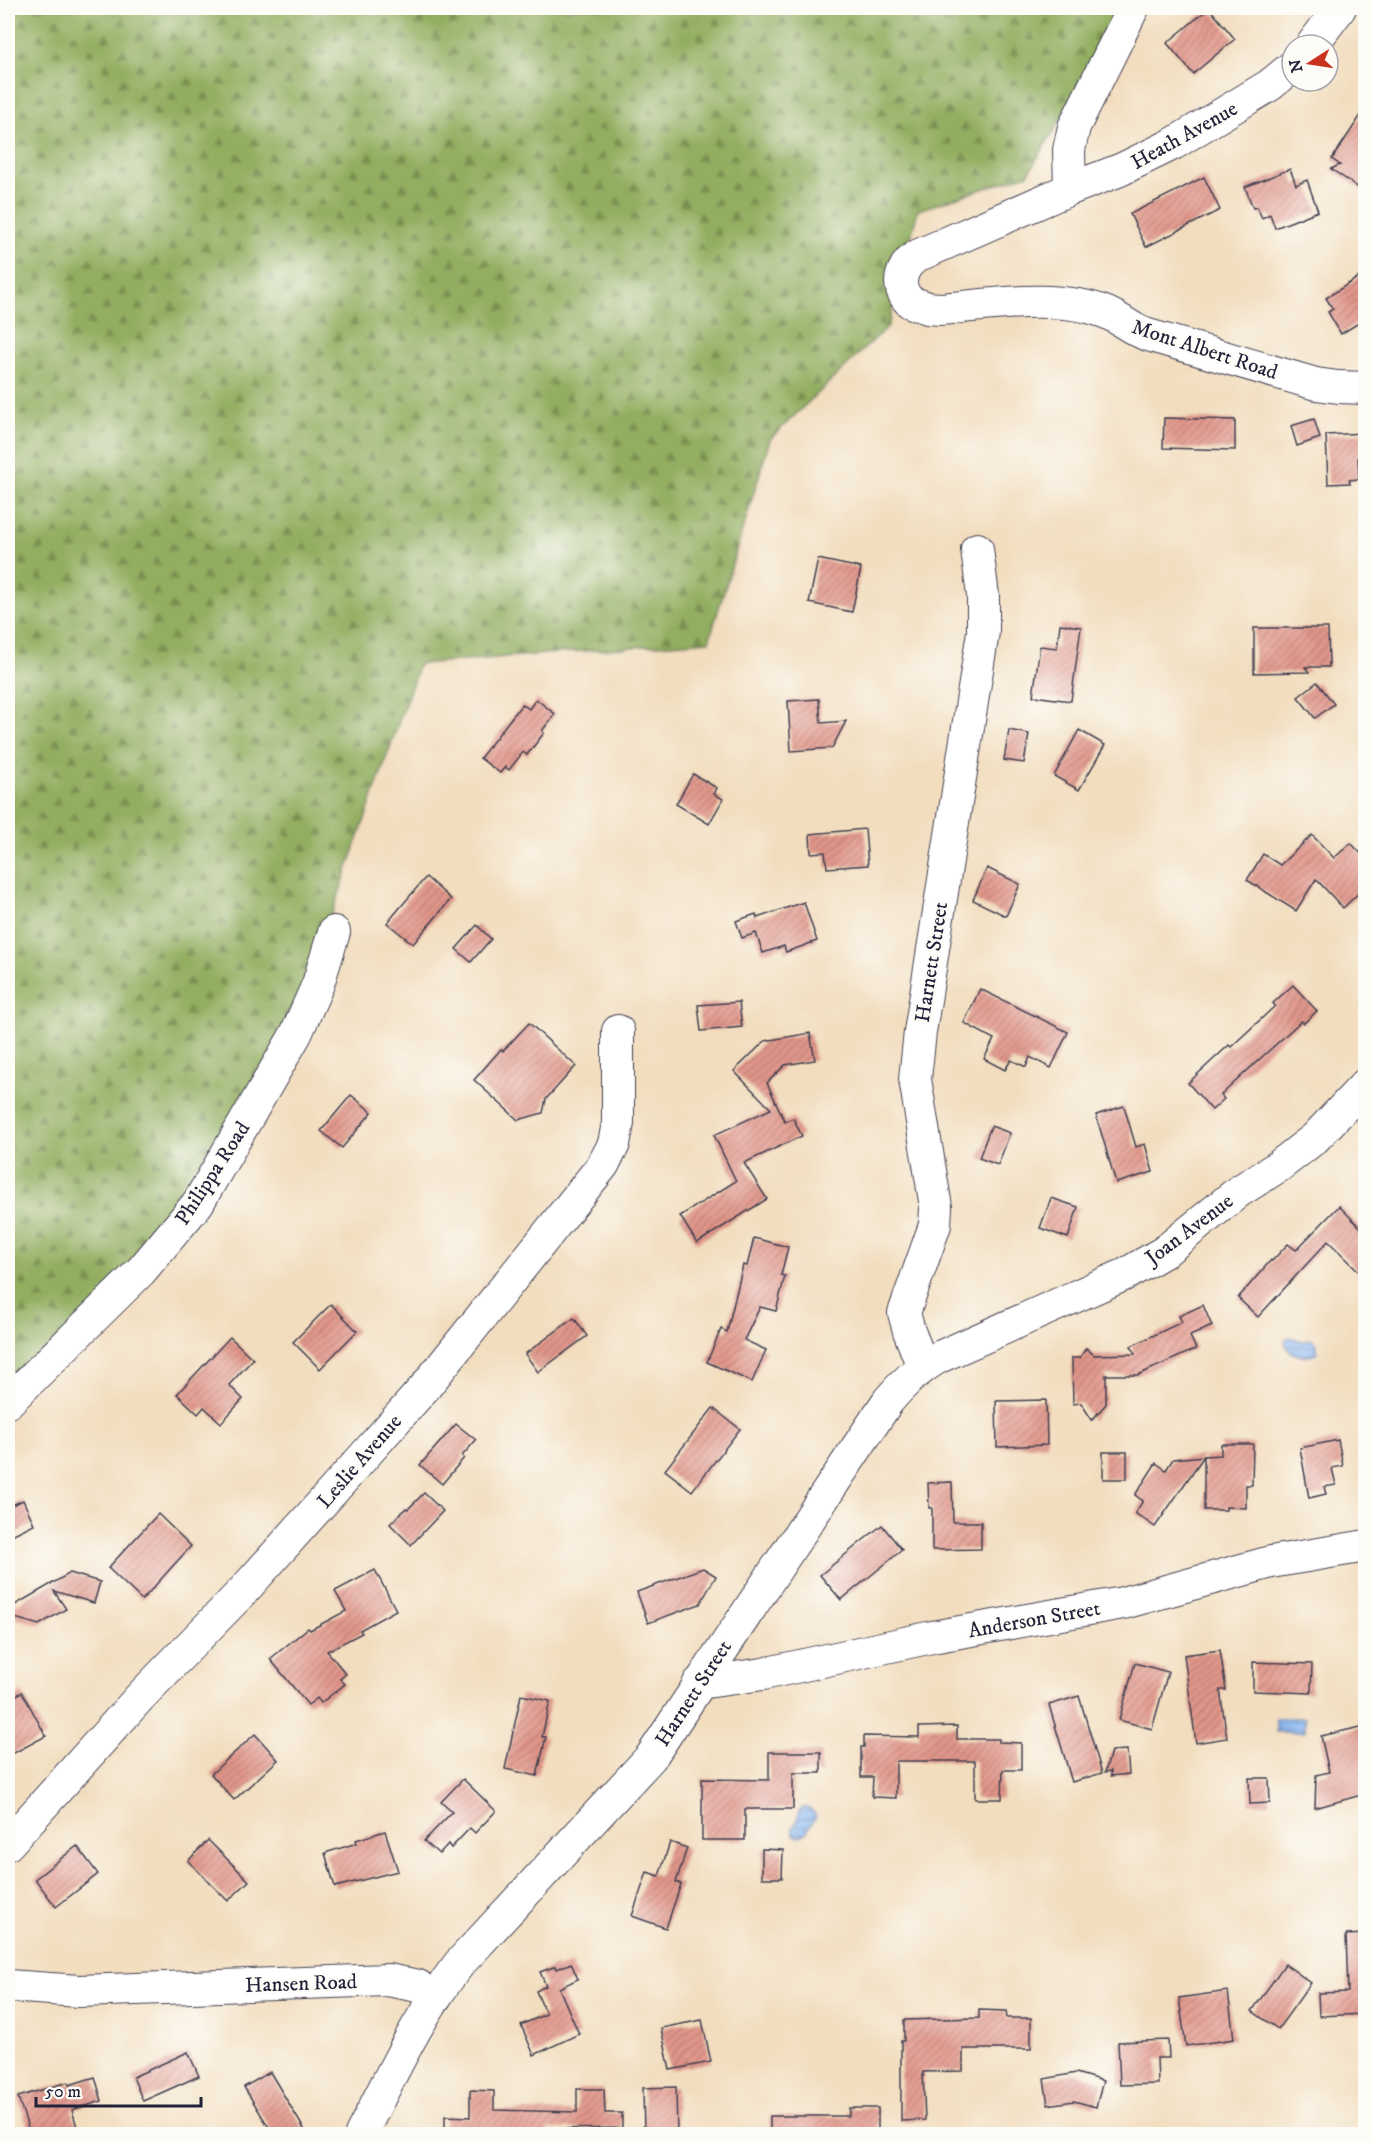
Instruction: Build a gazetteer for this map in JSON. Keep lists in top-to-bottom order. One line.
{"streets":{"street":["Heath Avenue","Mont Albert Road","Harnett Street","Philippa Road","Joan Avenue","Leslie Avenue","Anderson Street","Hansen Road"]},"crossings":[["Heath Avenue","Mont Albert Road"],["Harnett Street","Joan Avenue"],["Harnett Street","Anderson Street"],["Harnett Street","Hansen Road"]],"scale_bar":"50 m","north":"left"}
